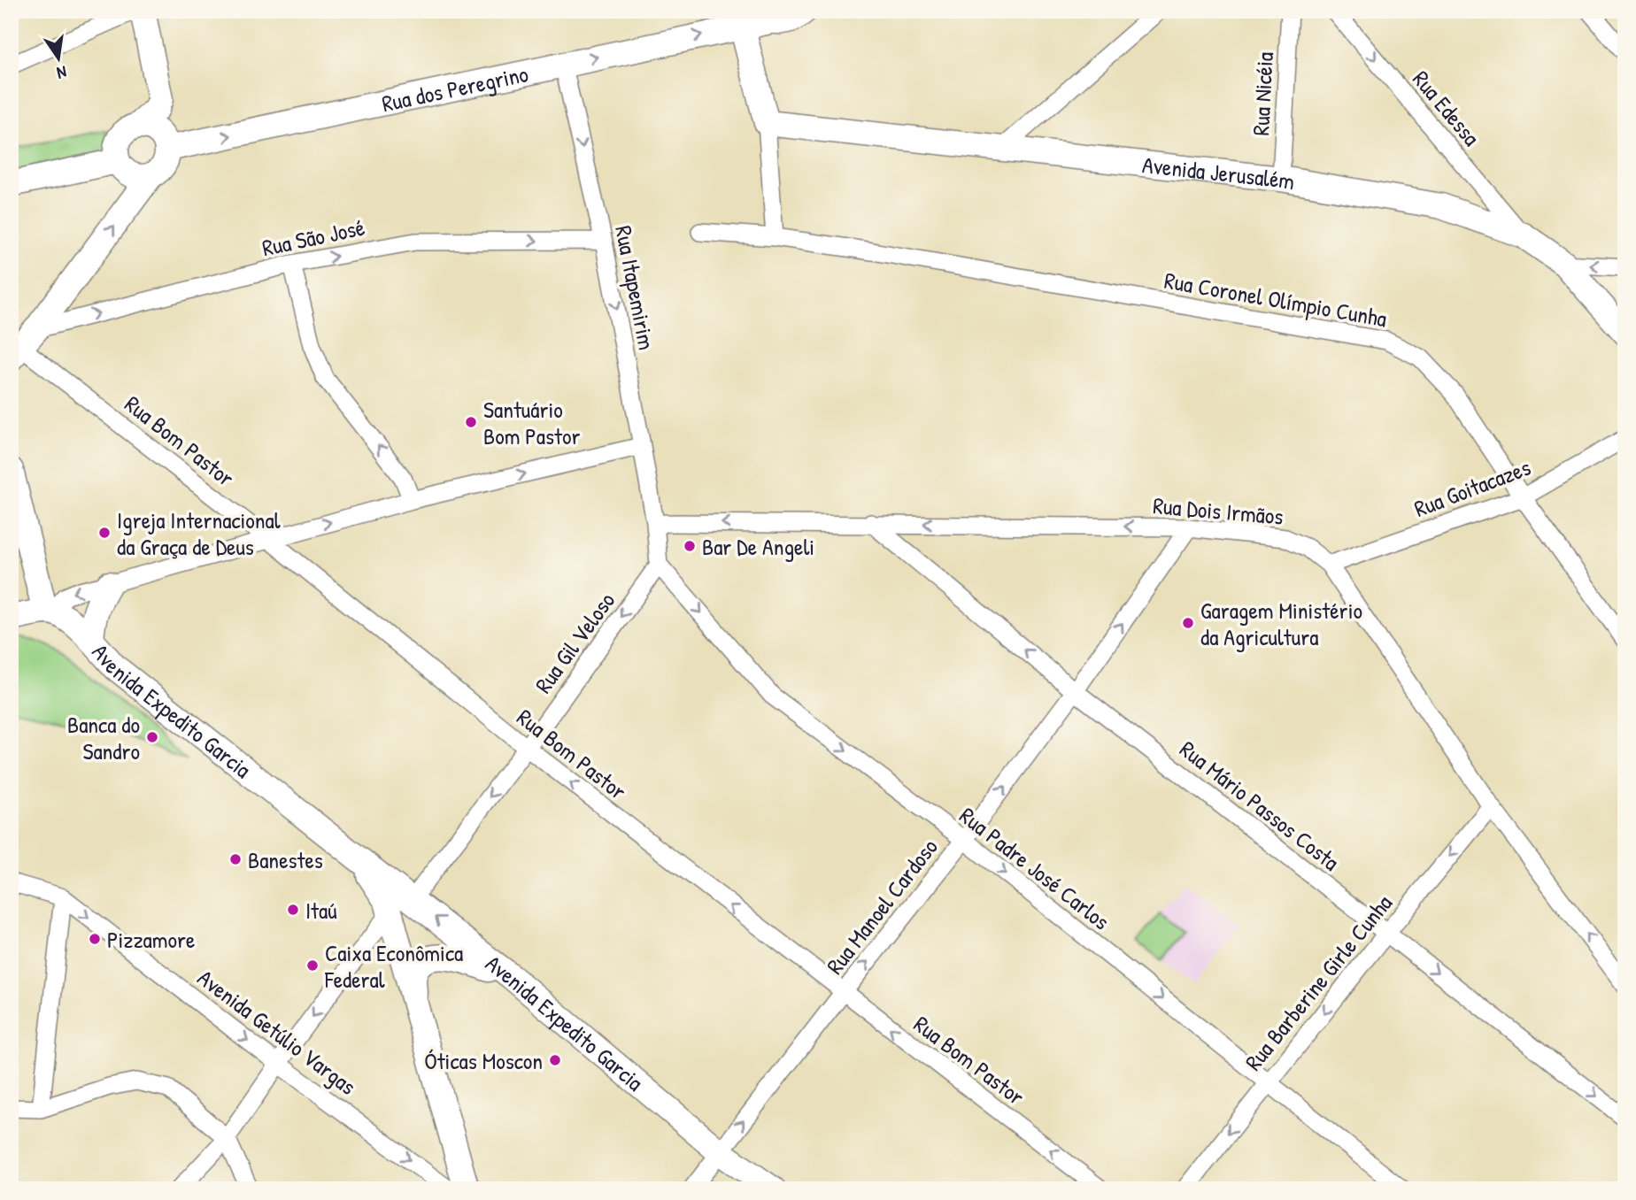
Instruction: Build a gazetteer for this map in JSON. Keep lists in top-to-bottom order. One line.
{"streets":{"street":["Rua dos Peregrino","Rua Nicéia","Rua Edessa","Avenida Jerusalém","Rua São José","Rua Itapemirim","Rua Coronel Olímpio Cunha","Rua Bom Pastor","Rua Goitacazes","Rua Dois Irmãos","Rua Gil Veloso","Avenida Expedito Garcia","Rua Mário Passos Costa","Rua Padre José Carlos","Rua Manoel Cardoso","Rua Barberine Girle Cunha","Avenida Getúlio Vargas"]},"crossings":[["Rua dos Peregrino","Rua Itapemirim"],["Rua Nicéia","Avenida Jerusalém"],["Rua Edessa","Avenida Jerusalém"],["Rua São José","Rua Itapemirim"],["Rua São José","Rua Bom Pastor"],["Rua Itapemirim","Rua Dois Irmãos"],["Rua Coronel Olímpio Cunha","Rua Goitacazes"],["Rua Bom Pastor","Rua Gil Veloso"],["Rua Bom Pastor","Rua Manoel Cardoso"],["Rua Goitacazes","Rua Dois Irmãos"],["Rua Dois Irmãos","Rua Mário Passos Costa"],["Rua Dois Irmãos","Rua Manoel Cardoso"],["Rua Dois Irmãos","Rua Barberine Girle Cunha"],["Rua Gil Veloso","Avenida Expedito Garcia"],["Rua Gil Veloso","Rua Padre José Carlos"],["Avenida Expedito Garcia","Rua Manoel Cardoso"],["Rua Mário Passos Costa","Rua Manoel Cardoso"],["Rua Mário Passos Costa","Rua Barberine Girle Cunha"],["Rua Padre José Carlos","Rua Manoel Cardoso"],["Rua Padre José Carlos","Rua Barberine Girle Cunha"]],"one_way":["Rua dos Peregrino","Rua Edessa","Rua São José","Rua Itapemirim","Rua Bom Pastor","Rua Dois Irmãos","Rua Gil Veloso","Rua Padre José Carlos","Rua Manoel Cardoso","Rua Barberine Girle Cunha","Avenida Getúlio Vargas"],"places":["Santuário Bom Pastor","Igreja Internacional da Graça de Deus","Bar De Angeli","Garagem Ministério da Agricultura","Banca do Sandro","Banestes","Itaú","Pizzamore","Caixa Econômica Federal","Óticas Moscon"],"north":"bottom"}
